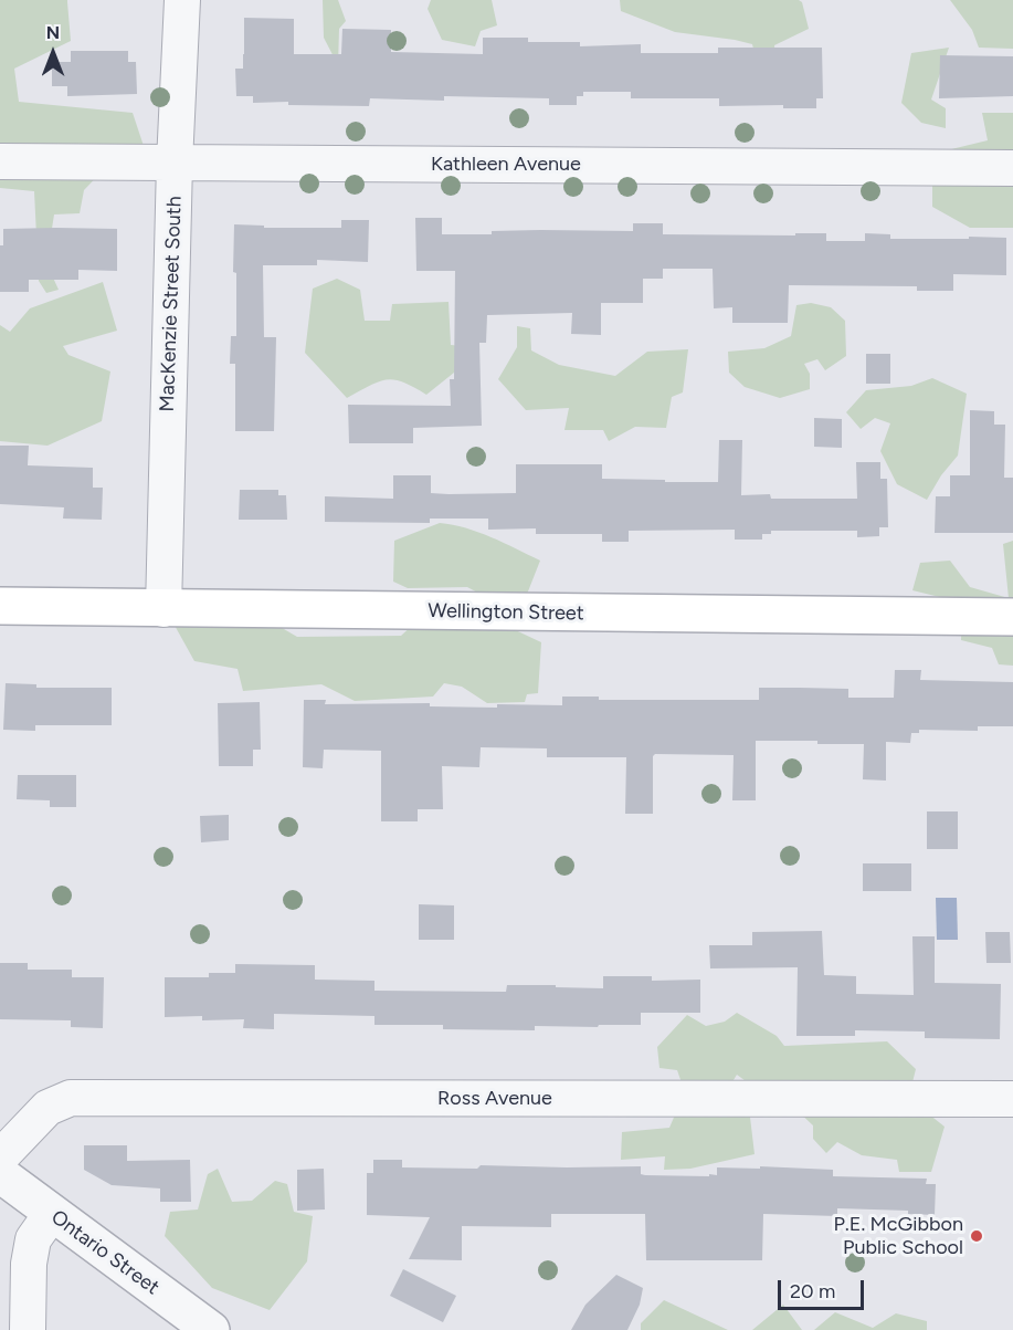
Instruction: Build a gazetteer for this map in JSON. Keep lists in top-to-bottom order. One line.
{"streets":{"main road":["Wellington Street"],"street":["Kathleen Avenue","MacKenzie Street South","Ross Avenue","Ontario Street"]},"crossings":[["Kathleen Avenue","MacKenzie Street South"],["MacKenzie Street South","Wellington Street"]],"places":["P.E. McGibbon Public School"],"scale_bar":"20 m","north":"top"}
